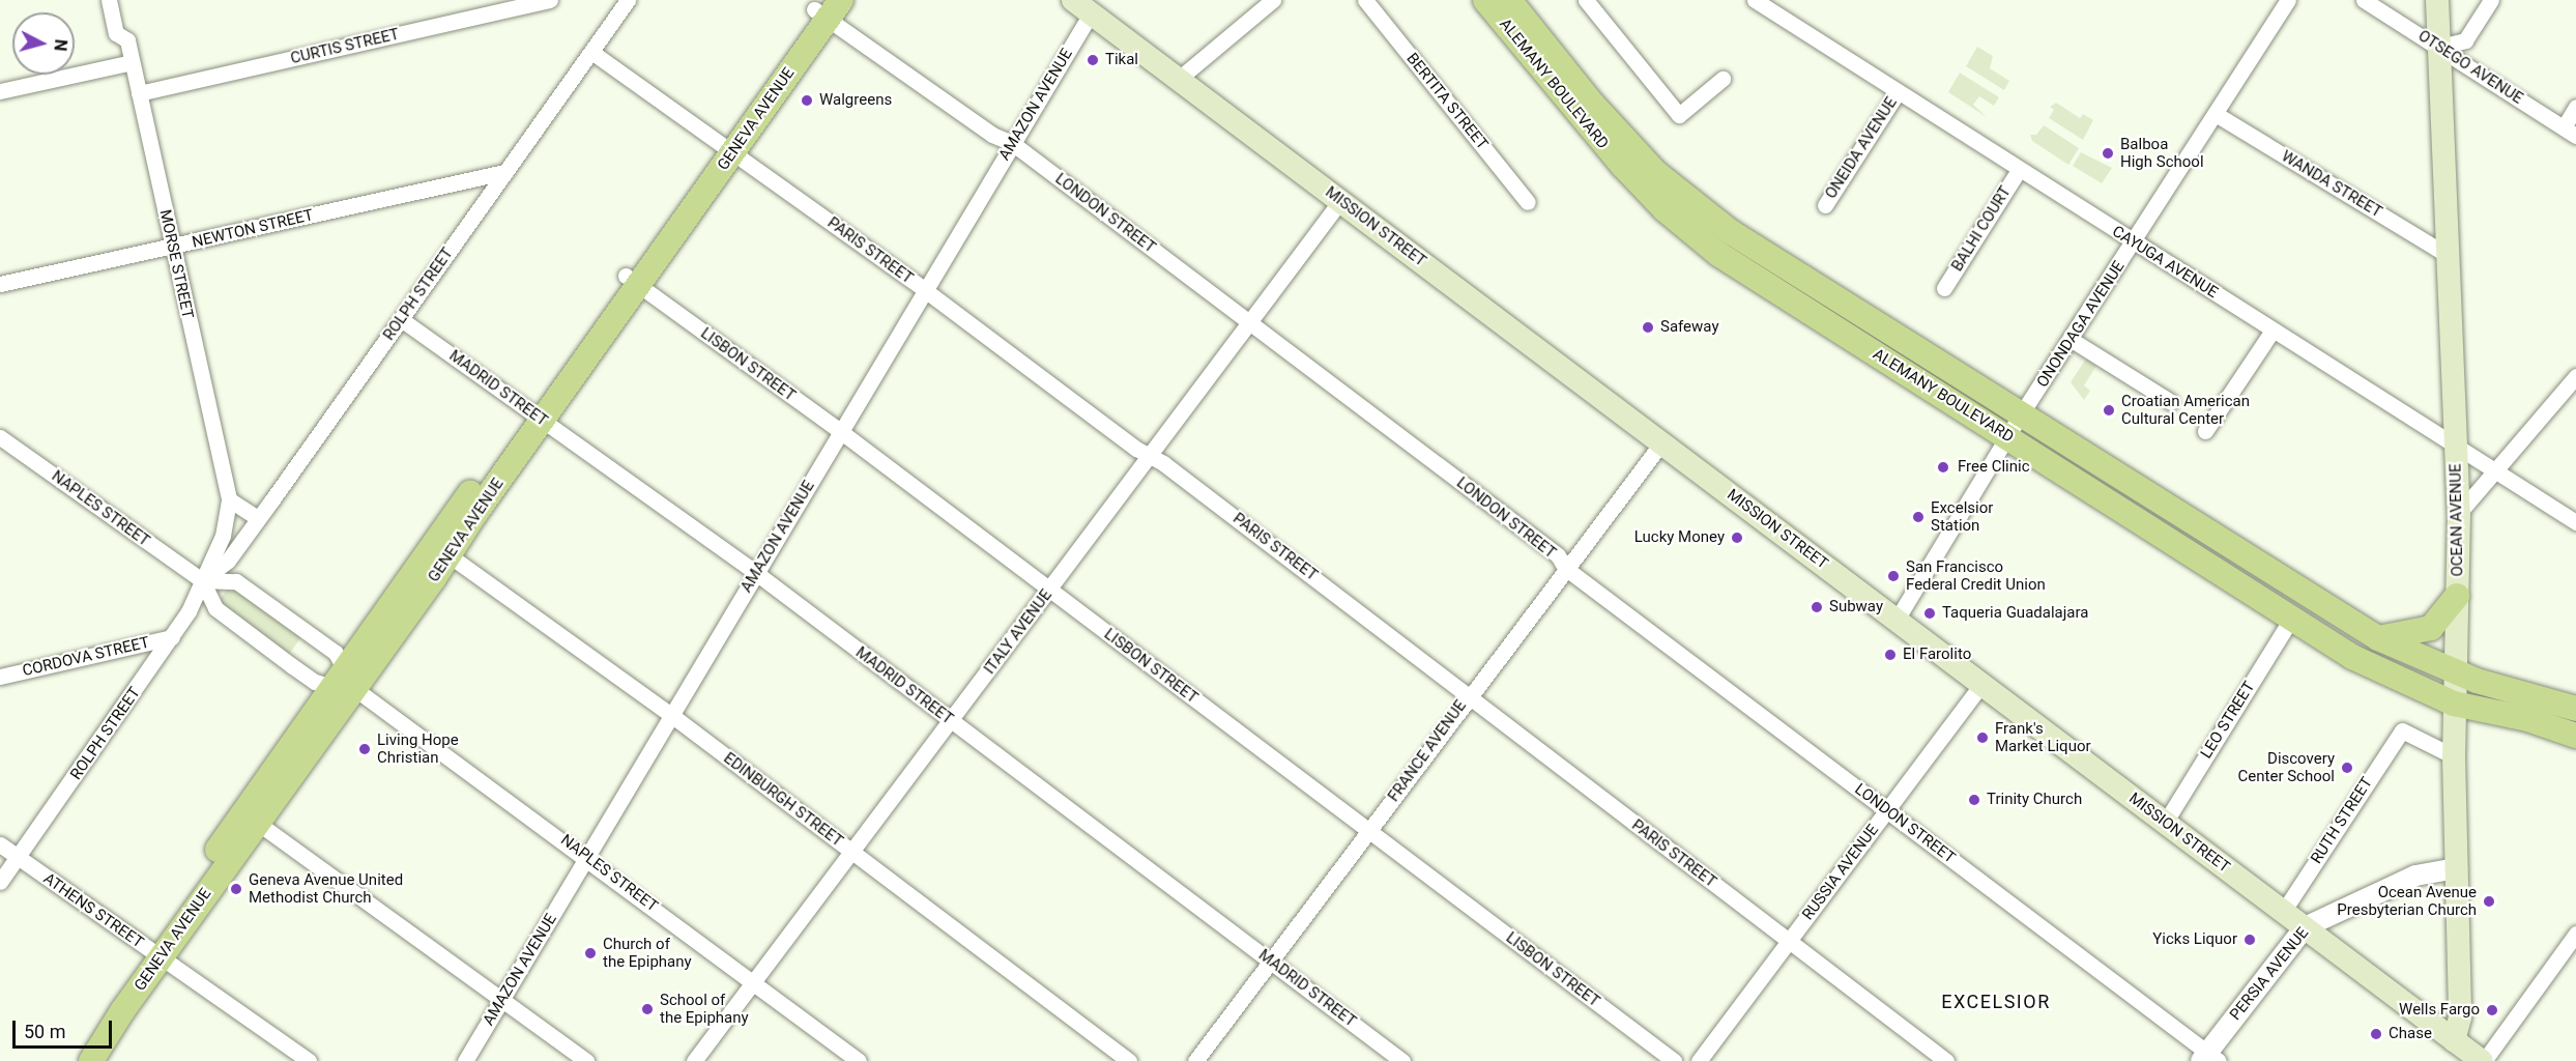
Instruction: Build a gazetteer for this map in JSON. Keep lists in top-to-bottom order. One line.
{"streets":{"main road":["ALEMANY BOULEVARD","GENEVA AVENUE","MISSION STREET","OCEAN AVENUE"],"street":["CURTIS STREET","OTSEGO AVENUE","BERTITA STREET","AMAZON AVENUE","ONEIDA AVENUE","WANDA STREET","LONDON STREET","NEWTON STREET","BALHI COURT","PARIS STREET","CAYUGA AVENUE","MORSE STREET","ROLPH STREET","ONONDAGA AVENUE","LISBON STREET","MADRID STREET","NAPLES STREET","ITALY AVENUE","CORDOVA STREET","LEO STREET","FRANCE AVENUE","EDINBURGH STREET","RUTH STREET","RUSSIA AVENUE","ATHENS STREET","PERSIA AVENUE"]},"crossings":[["CURTIS STREET","MORSE STREET"],["OTSEGO AVENUE","OCEAN AVENUE"],["ALEMANY BOULEVARD","ONONDAGA AVENUE"],["ALEMANY BOULEVARD","OCEAN AVENUE"],["ALEMANY BOULEVARD","LEO STREET"],["AMAZON AVENUE","LONDON STREET"],["AMAZON AVENUE","MISSION STREET"],["AMAZON AVENUE","PARIS STREET"],["AMAZON AVENUE","LISBON STREET"],["AMAZON AVENUE","MADRID STREET"],["AMAZON AVENUE","NAPLES STREET"],["AMAZON AVENUE","EDINBURGH STREET"],["GENEVA AVENUE","LONDON STREET"],["GENEVA AVENUE","PARIS STREET"],["GENEVA AVENUE","LISBON STREET"],["GENEVA AVENUE","MADRID STREET"],["GENEVA AVENUE","NAPLES STREET"],["GENEVA AVENUE","EDINBURGH STREET"],["GENEVA AVENUE","ATHENS STREET"],["ONEIDA AVENUE","CAYUGA AVENUE"],["WANDA STREET","ONONDAGA AVENUE"],["WANDA STREET","OCEAN AVENUE"],["LONDON STREET","ITALY AVENUE"],["LONDON STREET","FRANCE AVENUE"],["LONDON STREET","RUSSIA AVENUE"],["LONDON STREET","PERSIA AVENUE"],["MISSION STREET","ONONDAGA AVENUE"],["MISSION STREET","OCEAN AVENUE"],["MISSION STREET","ITALY AVENUE"],["MISSION STREET","LEO STREET"],["MISSION STREET","FRANCE AVENUE"],["MISSION STREET","RUTH STREET"],["MISSION STREET","RUSSIA AVENUE"],["MISSION STREET","PERSIA AVENUE"],["NEWTON STREET","MORSE STREET"],["NEWTON STREET","ROLPH STREET"],["BALHI COURT","CAYUGA AVENUE"],["PARIS STREET","ROLPH STREET"],["PARIS STREET","ITALY AVENUE"],["PARIS STREET","FRANCE AVENUE"],["PARIS STREET","RUSSIA AVENUE"],["CAYUGA AVENUE","ONONDAGA AVENUE"],["CAYUGA AVENUE","OCEAN AVENUE"],["MORSE STREET","ROLPH STREET"],["ROLPH STREET","MADRID STREET"],["ROLPH STREET","NAPLES STREET"],["ROLPH STREET","CORDOVA STREET"],["ROLPH STREET","ATHENS STREET"],["LISBON STREET","ITALY AVENUE"],["LISBON STREET","FRANCE AVENUE"],["MADRID STREET","ITALY AVENUE"],["MADRID STREET","FRANCE AVENUE"],["NAPLES STREET","ITALY AVENUE"],["OCEAN AVENUE","RUTH STREET"],["OCEAN AVENUE","PERSIA AVENUE"],["ITALY AVENUE","EDINBURGH STREET"]],"districts":["EXCELSIOR"],"places":["Tikal","Walgreens","Balboa High School","Safeway","Croatian American Cultural Center","Free Clinic","Excelsior Station","Lucky Money","San Francisco Federal Credit Union","Subway","Taqueria Guadalajara","El Farolito","Frank's Market Liquor","Living Hope Christian","Discovery Center School","Trinity Church","Geneva Avenue United Methodist Church","Ocean Avenue Presbyterian Church","Yicks Liquor","Church of the Epiphany","School of the Epiphany","Wells Fargo","Chase"],"scale_bar":"50 m","north":"right"}
